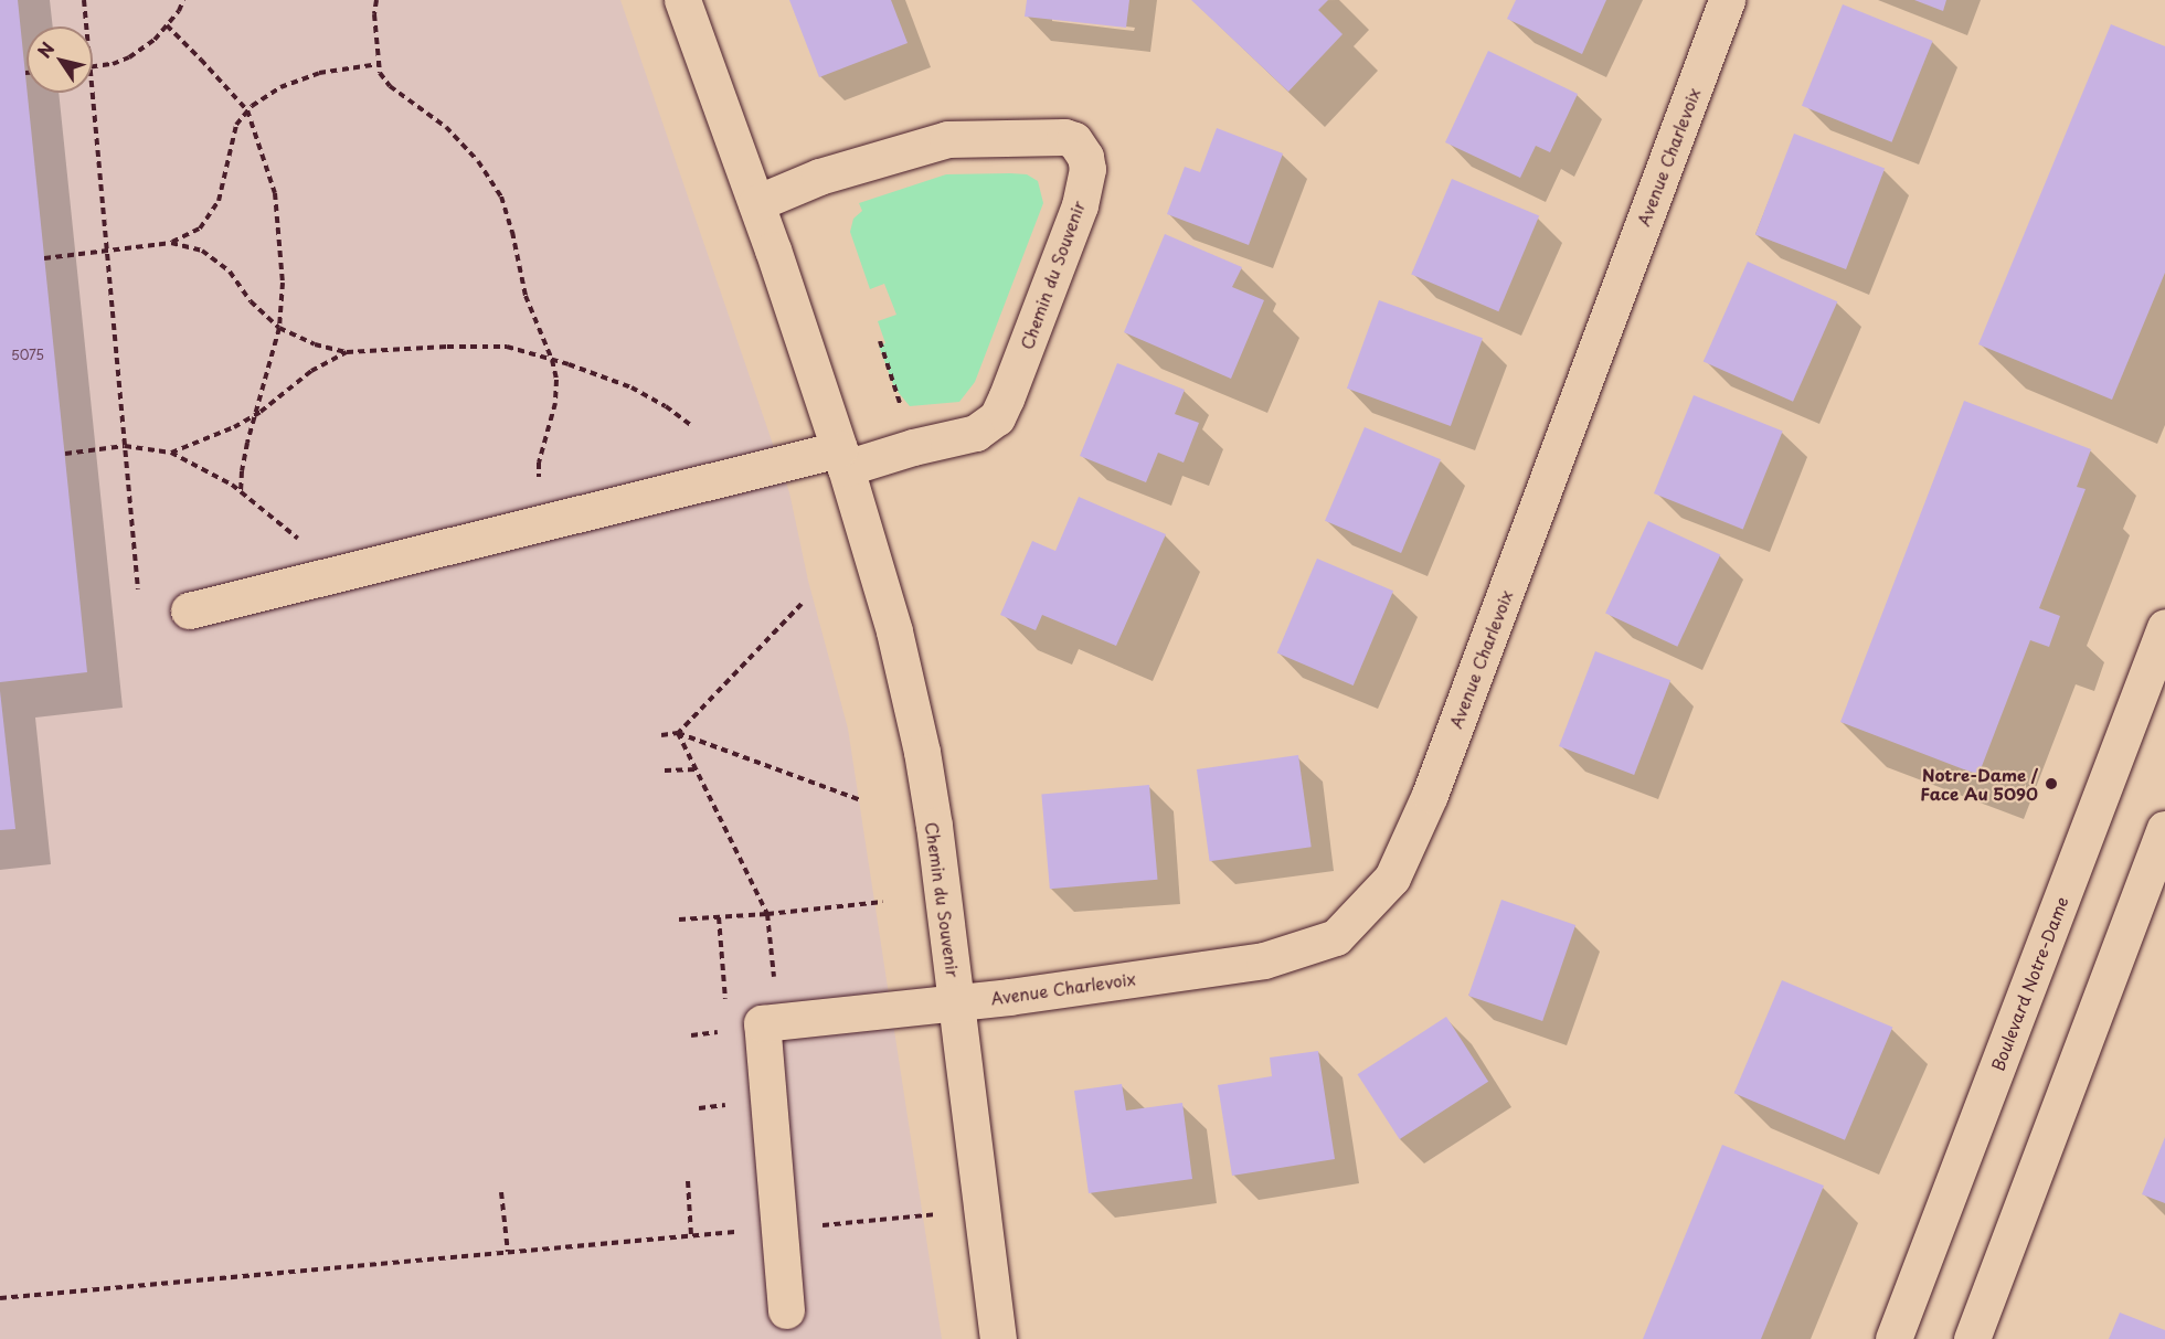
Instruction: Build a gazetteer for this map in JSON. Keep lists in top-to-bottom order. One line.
{"streets":{"street":["Avenue Charlevoix","Chemin du Souvenir","Boulevard Notre-Dame"]},"crossings":[["Avenue Charlevoix","Chemin du Souvenir"]],"places":["Notre-Dame / Face Au 5090"],"house_numbers":["5075"],"north":"top left"}
